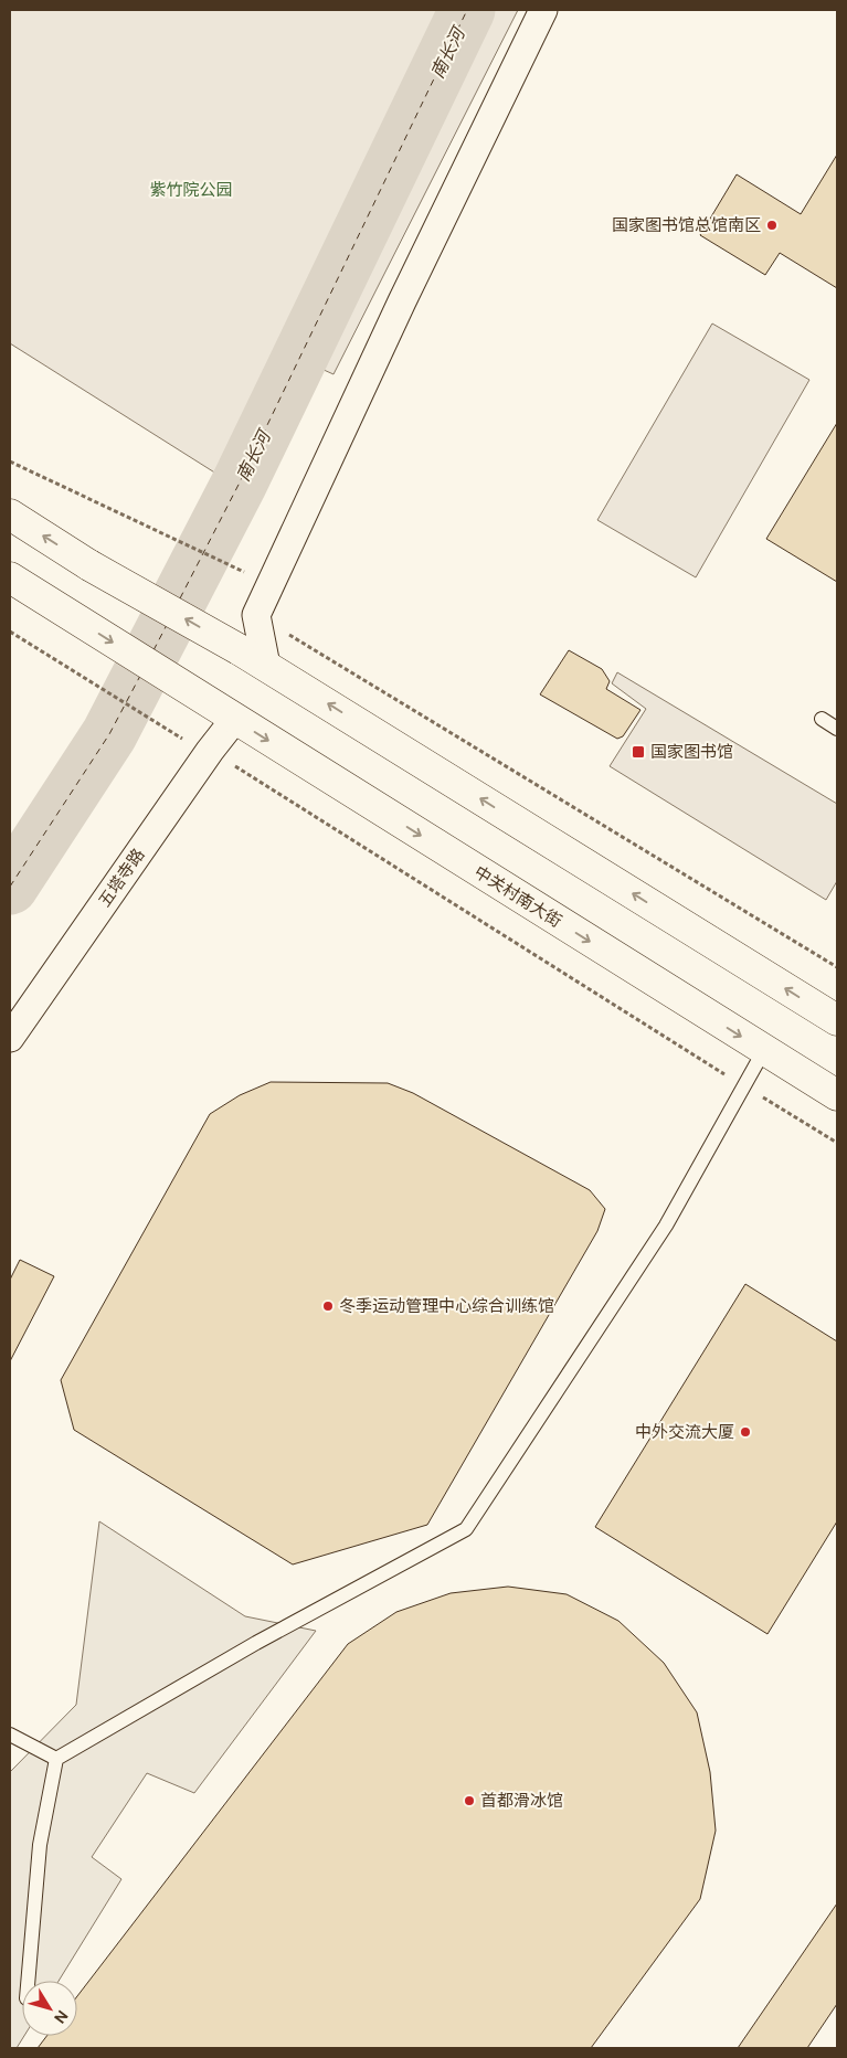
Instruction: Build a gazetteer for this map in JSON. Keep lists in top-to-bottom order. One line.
{"streets":{"main road":["中关村南大街"],"street":["五塔寺路"]},"crossings":[["五塔寺路","中关村南大街"]],"water":["南长河"],"parks":["紫竹院公园"],"places":{"other":["国家图书馆总馆南区","冬季运动管理中心综合训练馆","中外交流大厦","首都滑冰馆"],"transit":["国家图书馆"]},"north":"bottom right"}
